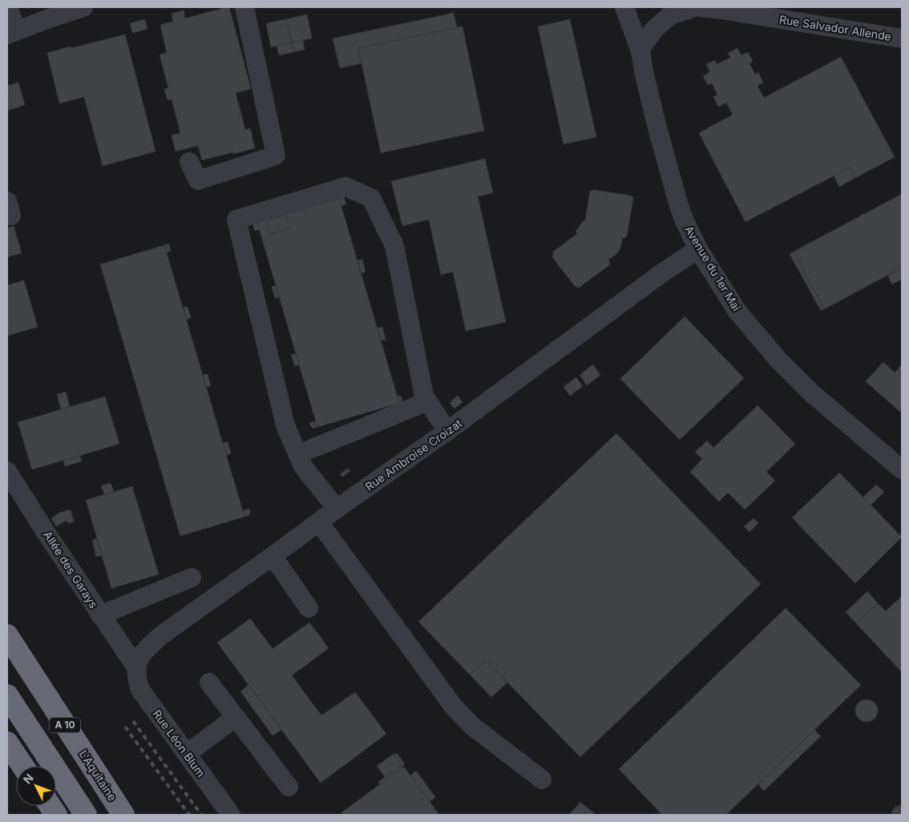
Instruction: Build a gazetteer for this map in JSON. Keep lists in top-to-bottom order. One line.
{"streets":{"highway":["A 10","L'Aquitaine"],"street":["Rue Salvador Allende","Avenue du 1er Mai","Rue Ambroise Croizat","Allée des Garays","Rue Léon Blum"]},"crossings":[["Avenue du 1er Mai","Rue Ambroise Croizat"],["Rue Ambroise Croizat","Allée des Garays"],["Rue Ambroise Croizat","Rue Léon Blum"],["Allée des Garays","Rue Léon Blum"]],"north":"top left"}
